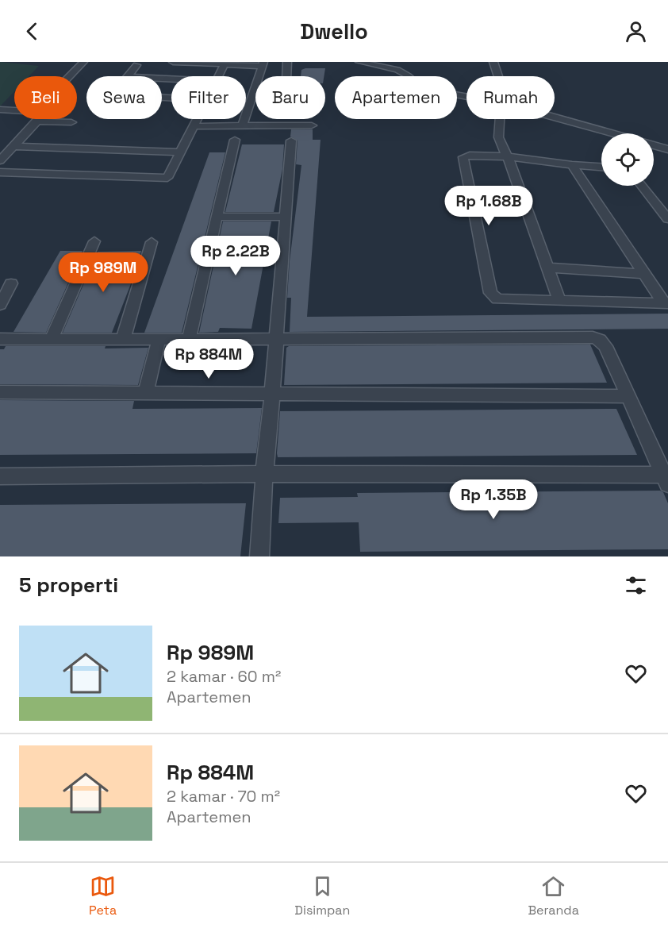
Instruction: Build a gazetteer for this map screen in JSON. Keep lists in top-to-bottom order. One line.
{"page":{"header":"Dwello","chip":["Beli","Sewa","Filter","Baru","Apartemen","Rumah"],"price":["Rp 1.68B","Rp 2.22B","Rp 989M","Rp 884M","Rp 1.35B"],"heading":"5 properti","list":[{"name":"Rp 989M","note":"2 kamar · 60 m² · Apartemen"},{"name":"Rp 884M","note":"2 kamar · 70 m² · Apartemen"}],"tabs":["Peta","Disimpan","Beranda"]}}
